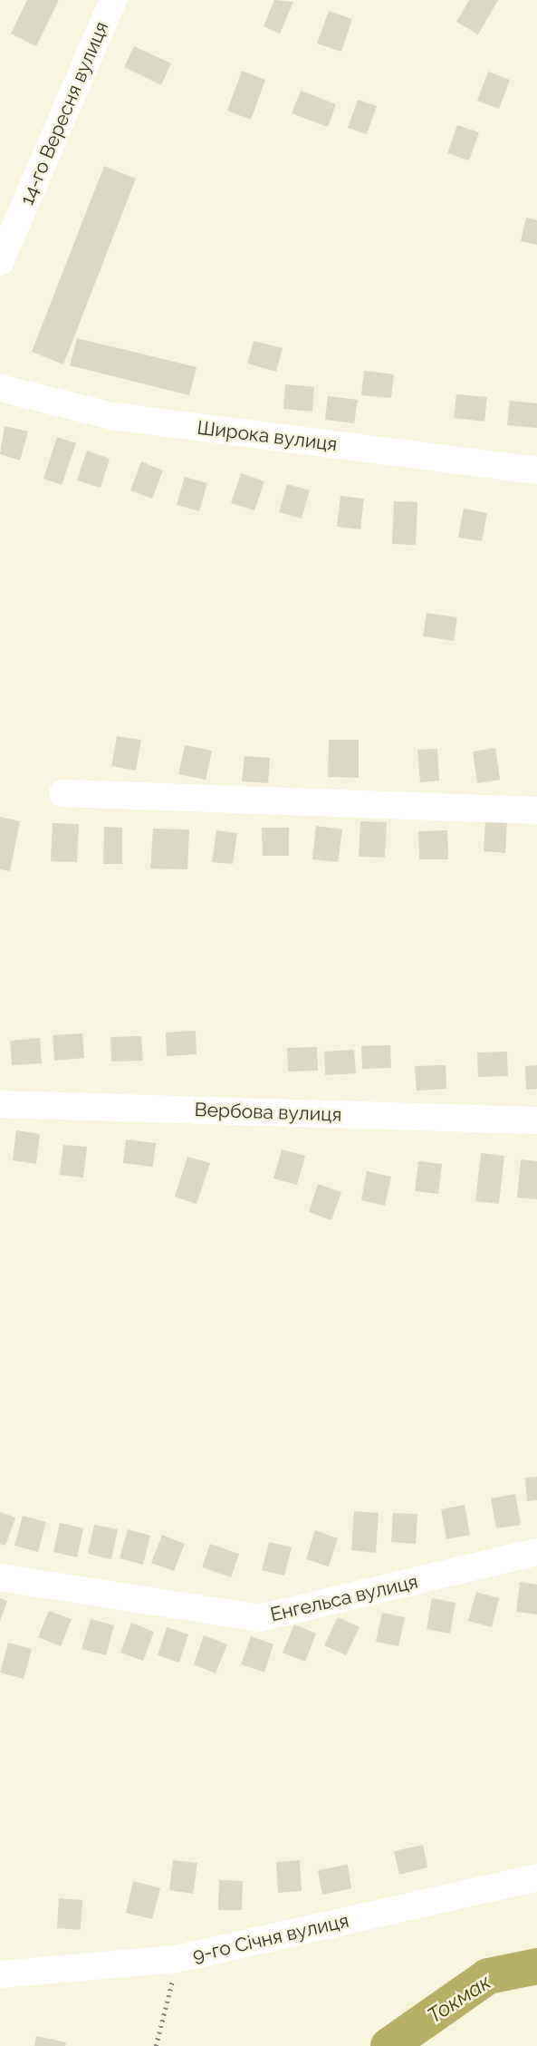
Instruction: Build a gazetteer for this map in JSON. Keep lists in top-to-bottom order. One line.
{"streets":{"street":["14-го Вересня вулиця","Широка вулиця","Вербова вулиця","Енгельса вулиця","9-го Січня вулиця"]},"water":["Токмак"]}
